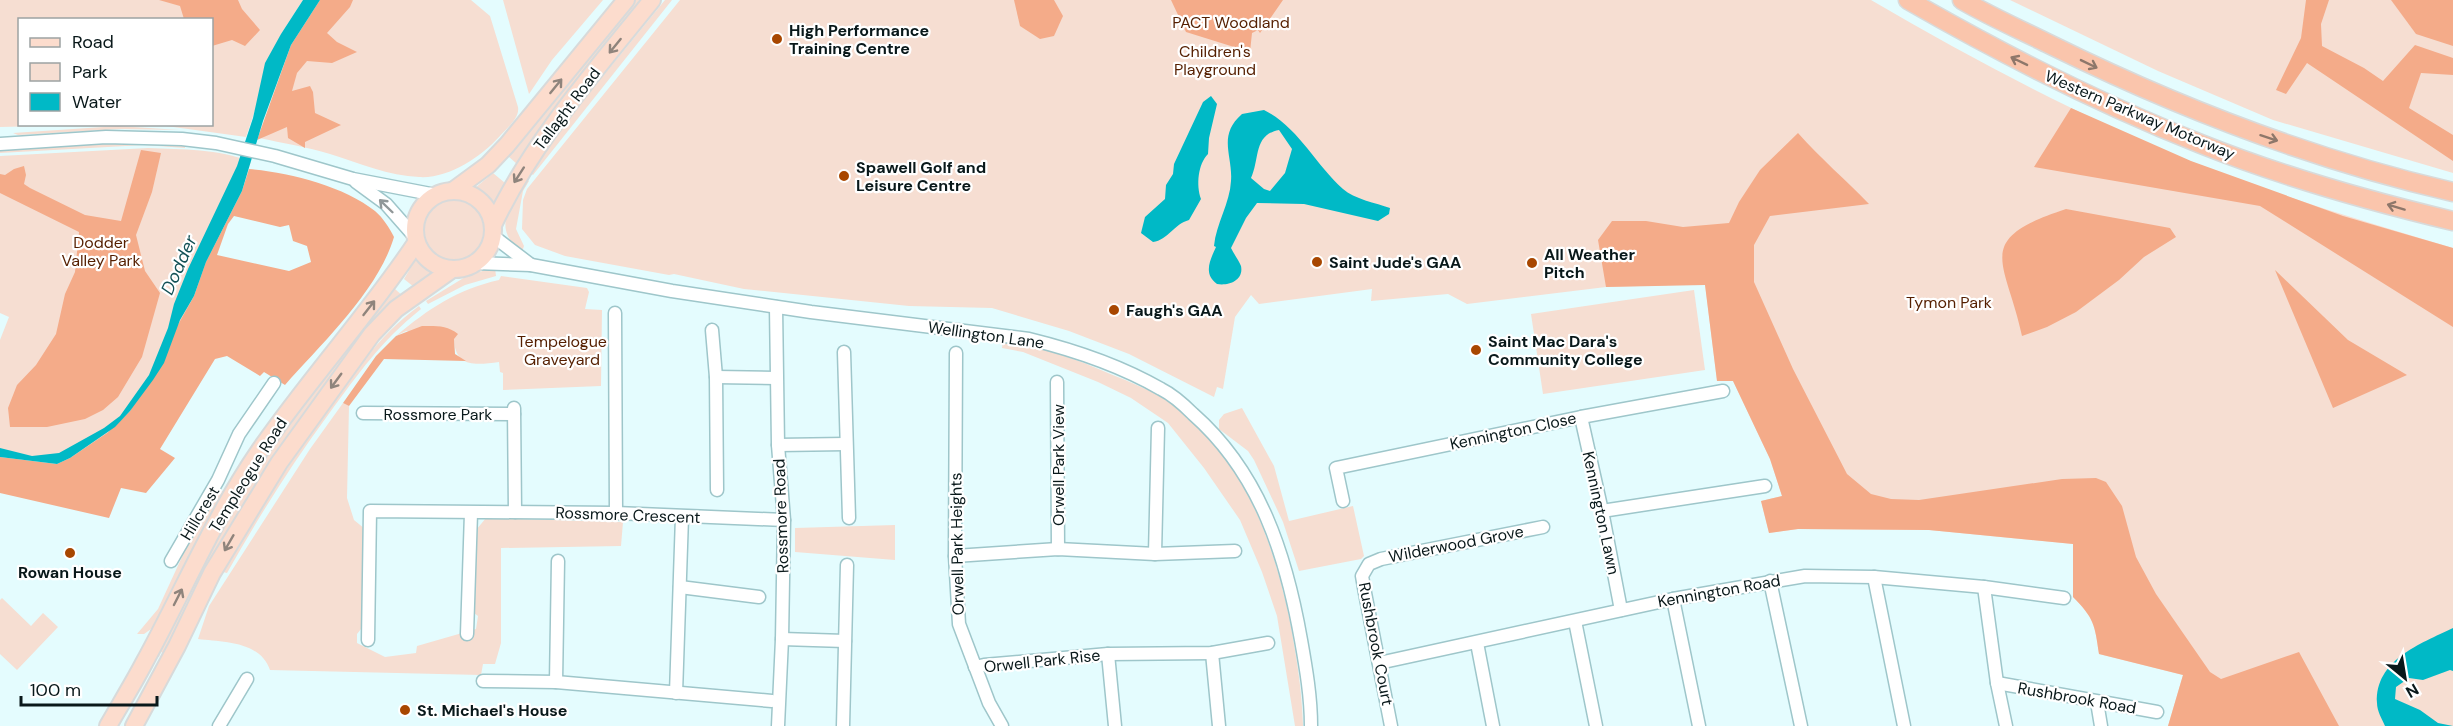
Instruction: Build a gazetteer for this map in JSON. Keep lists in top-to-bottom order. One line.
{"streets":{"highway":["Western Parkway Motorway"],"main road":["Tallaght Road","Templeogue Road"],"street":["Wellington Lane","Rossmore Park","Kennington Close","Orwell Park View","Hillcrest","Kennington Lawn","Rossmore Crescent","Rossmore Road","Orwell Park Heights","Wilderwood Grove","Kennington Road","Rushbrook Court","Orwell Park Rise","Rushbrook Road"]},"crossings":[["Tallaght Road","Wellington Lane"],["Tallaght Road","Templeogue Road"],["Wellington Lane","Templeogue Road"],["Wellington Lane","Rossmore Road"],["Rossmore Park","Rossmore Crescent"],["Kennington Close","Kennington Lawn"],["Orwell Park View","Orwell Park Heights"],["Templeogue Road","Hillcrest"],["Kennington Lawn","Kennington Road"],["Rossmore Crescent","Rossmore Road"],["Orwell Park Heights","Orwell Park Rise"],["Wilderwood Grove","Rushbrook Court"],["Kennington Road","Rushbrook Court"]],"water":["Dodder"],"parks":["PACT Woodland","Children's Playground","Dodder Valley Park","Tymon Park","Tempelogue Graveyard"],"places":["High Performance Training Centre","Spawell Golf and Leisure Centre","Saint Jude's GAA","All Weather Pitch","Faugh's GAA","Saint Mac Dara's Community College","Rowan House","St. Michael's House"],"legend":["Road","Park","Water"],"scale_bar":"100 m","north":"bottom right"}
